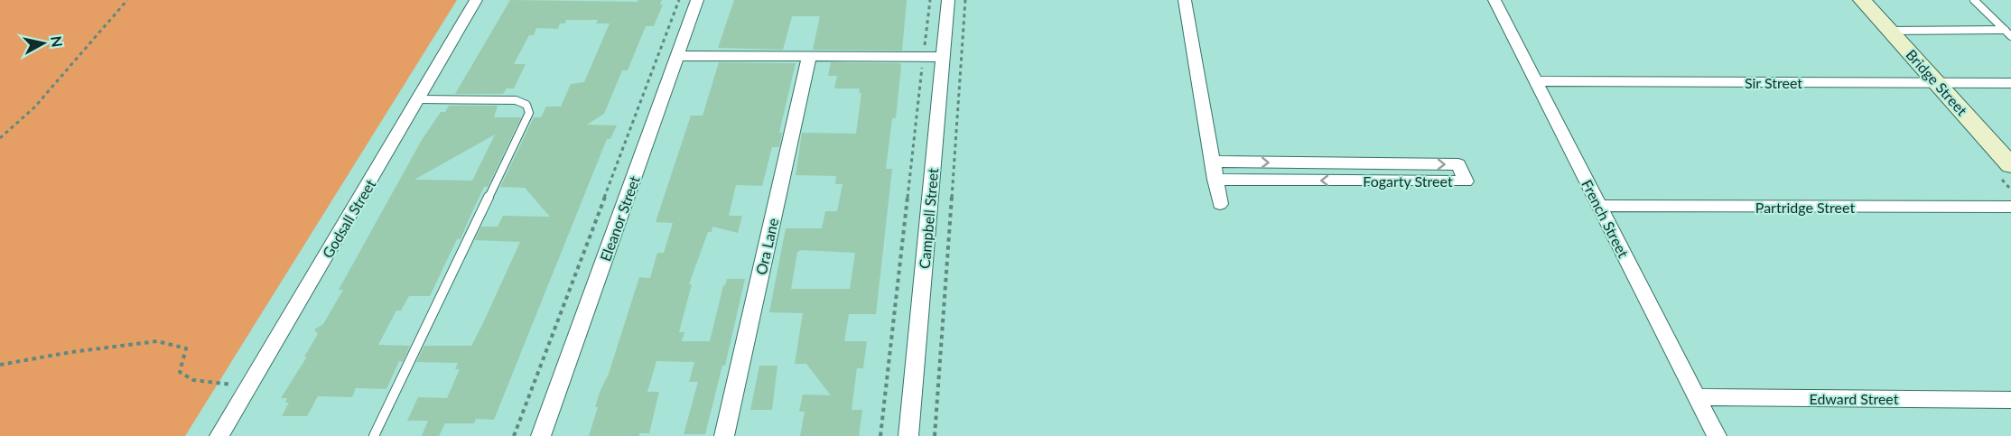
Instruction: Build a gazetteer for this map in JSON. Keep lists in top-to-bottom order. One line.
{"streets":{"main road":["Bridge Street"],"street":["Sir Street","Fogarty Street","Partridge Street","Godsall Street","Eleanor Street","Campbell Street","French Street","Ora Lane","Edward Street"]},"crossings":[["Sir Street","Bridge Street"],["Sir Street","French Street"],["Partridge Street","French Street"],["French Street","Edward Street"]],"north":"right"}
